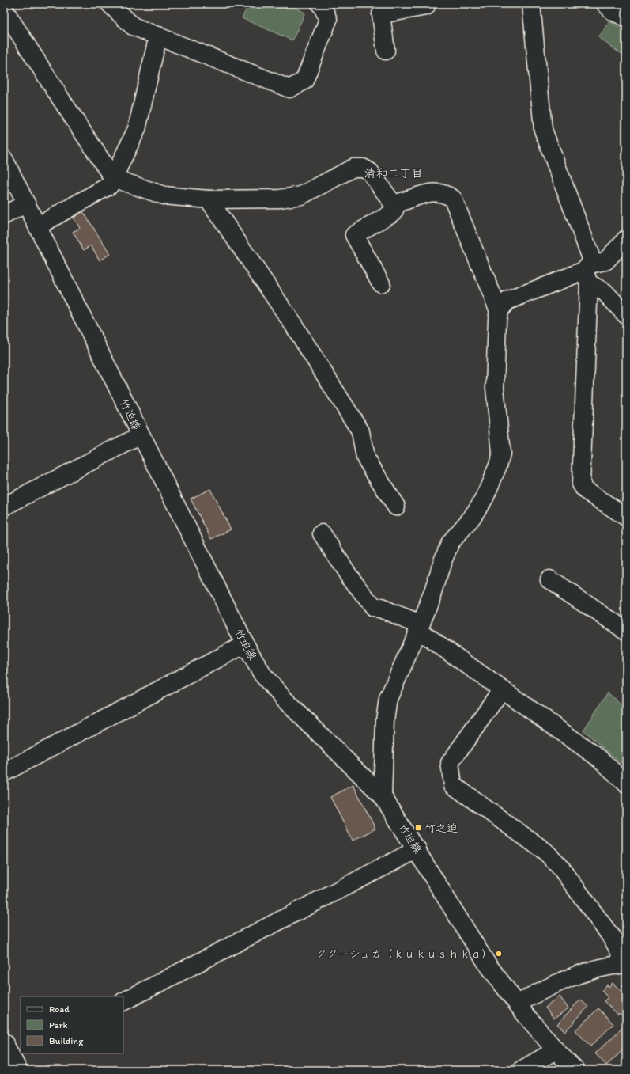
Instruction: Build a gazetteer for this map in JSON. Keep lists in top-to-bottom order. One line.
{"streets":{"street":["竹迫線"]},"districts":["清和二丁目"],"places":{"transit":["竹之迫"],"other":["ククーシュカ（ｋｕｋｕｓｈｋａ）"]},"legend":["Road","Park","Building"]}
